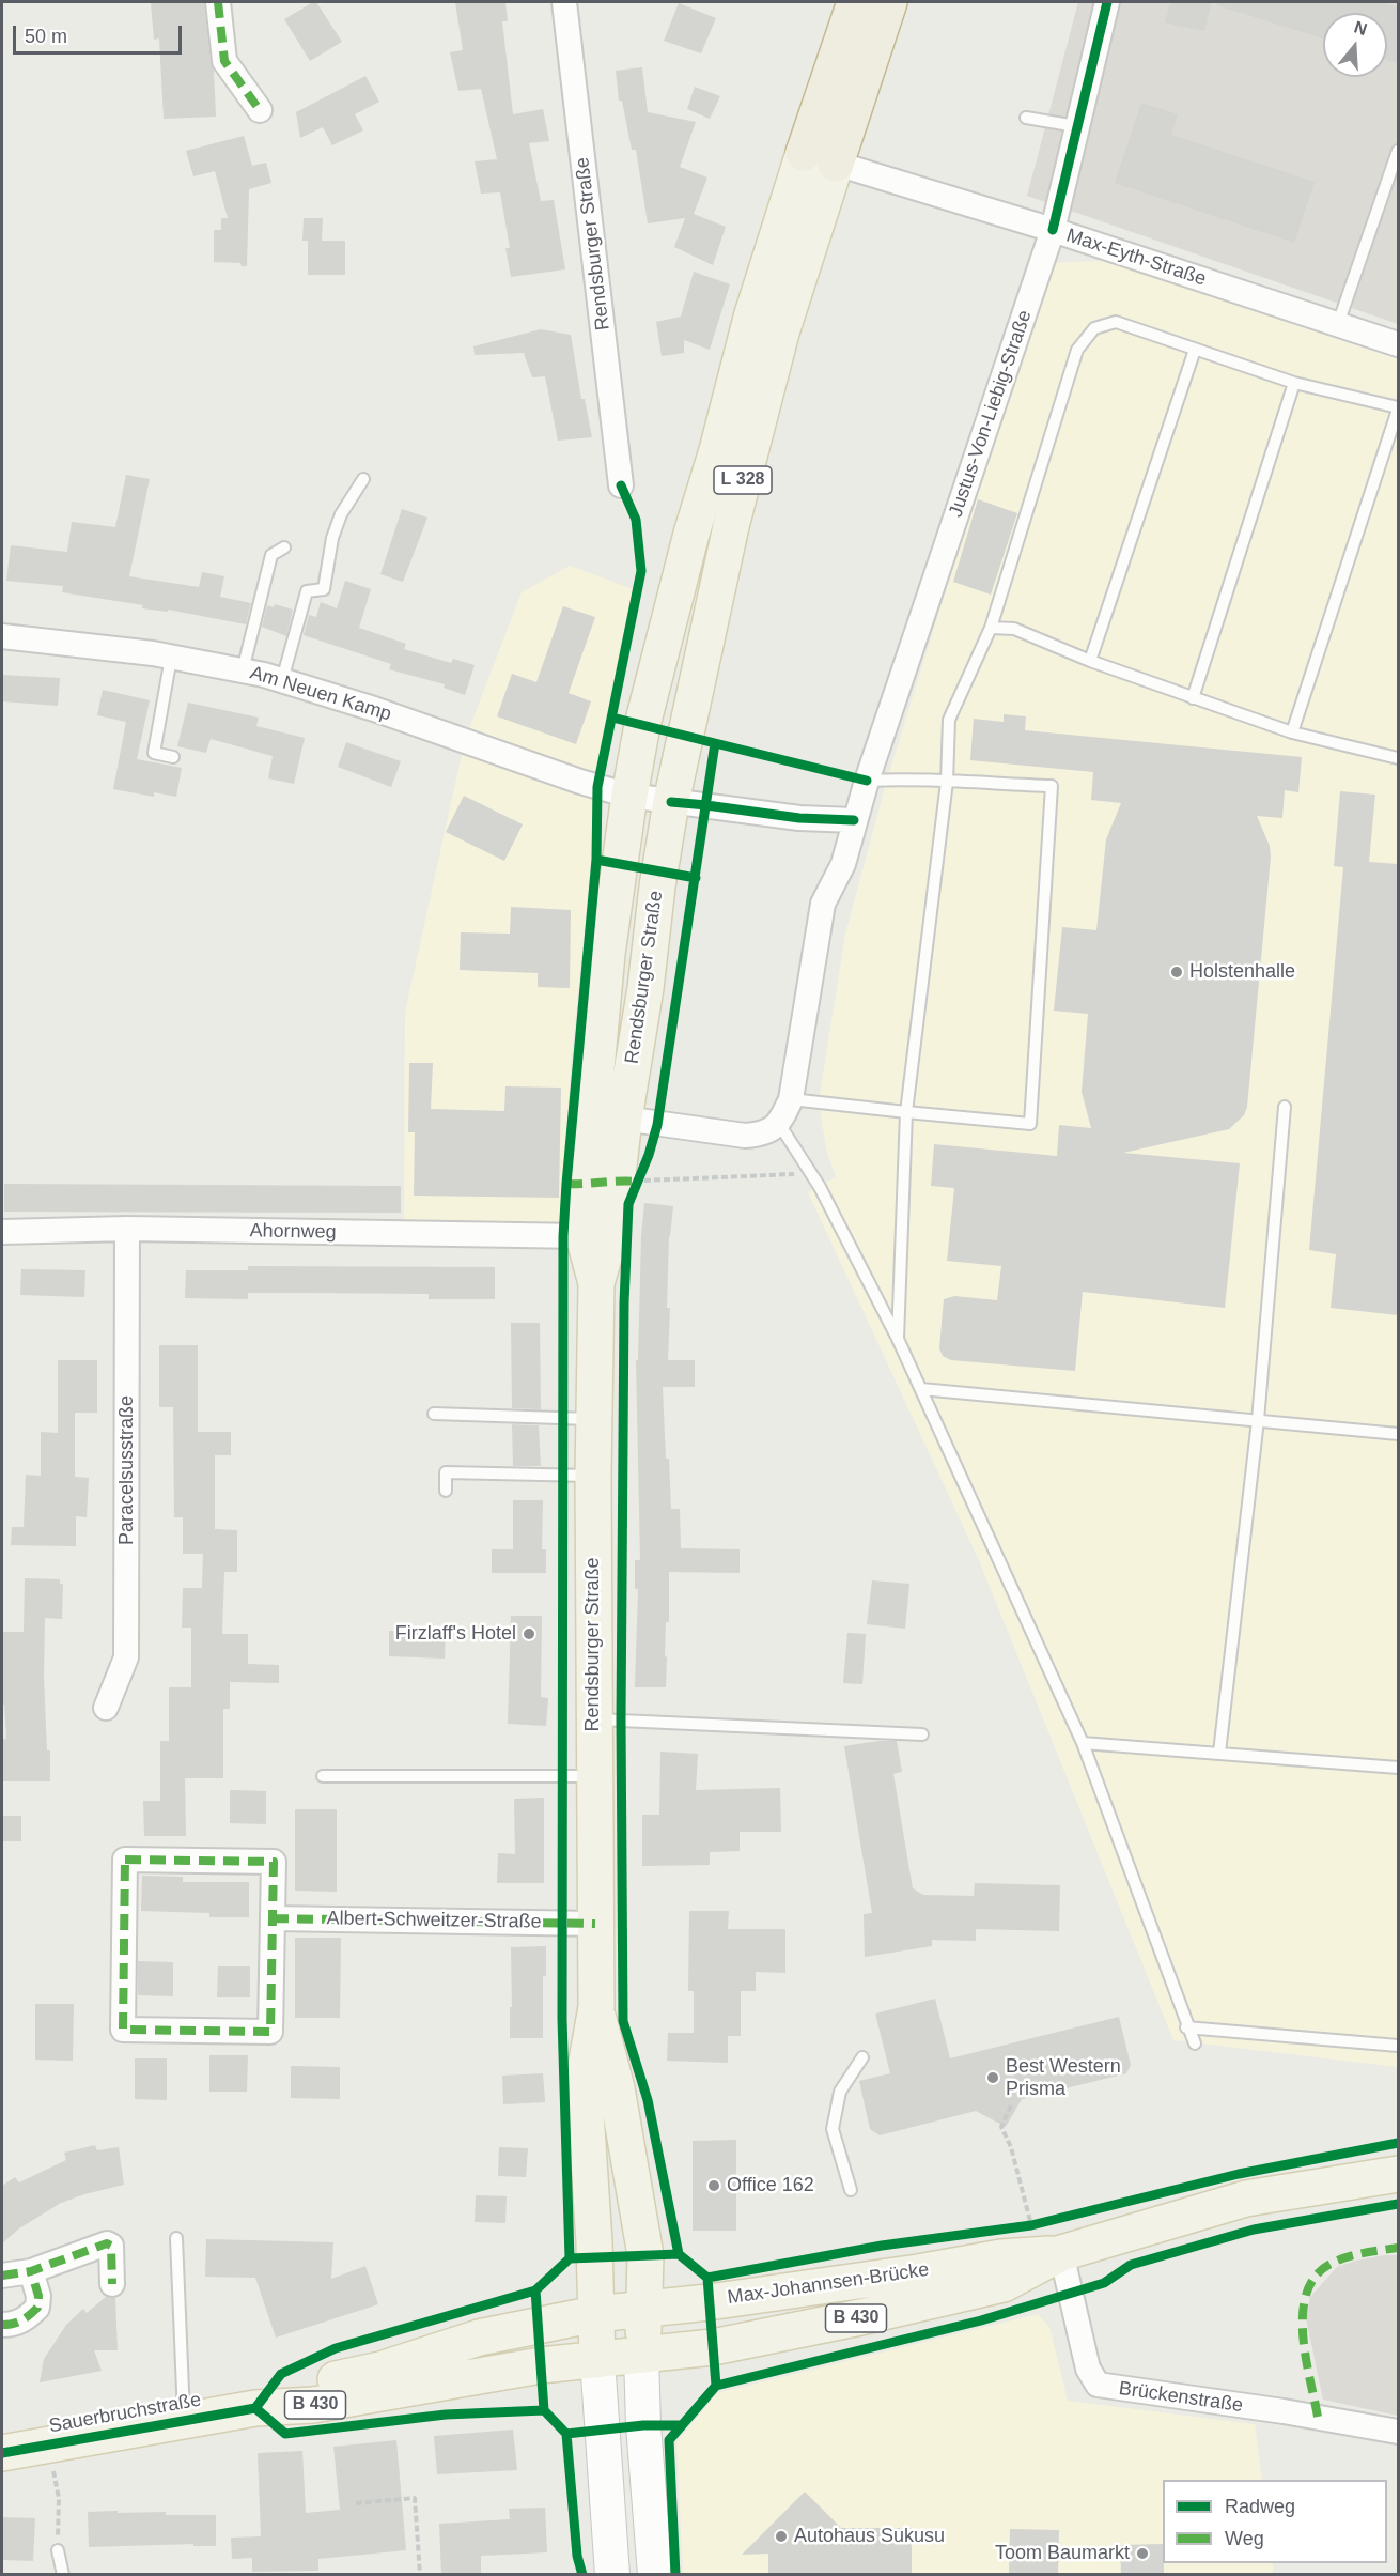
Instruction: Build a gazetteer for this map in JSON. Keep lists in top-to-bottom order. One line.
{"streets":{"highway":["L 328"],"main road":["Rendsburger Straße","Max-Johannsen-Brücke","B 430","Sauerbruchstraße"],"street":["Max-Eyth-Straße","Justus-Von-Liebig-Straße","Am Neuen Kamp","Ahornweg","Paracelsusstraße","Albert-Schweitzer-Straße","Brückenstraße"]},"crossings":[["Rendsburger Straße","L 328"],["Rendsburger Straße","Am Neuen Kamp"],["Rendsburger Straße","Ahornweg"],["Rendsburger Straße","Albert-Schweitzer-Straße"],["Rendsburger Straße","Max-Johannsen-Brücke"],["Rendsburger Straße","Sauerbruchstraße"],["Max-Eyth-Straße","Justus-Von-Liebig-Straße"],["Max-Eyth-Straße","L 328"],["L 328","Am Neuen Kamp"],["Ahornweg","Paracelsusstraße"],["Max-Johannsen-Brücke","Brückenstraße"],["Max-Johannsen-Brücke","Sauerbruchstraße"]],"places":["Holstenhalle","Firzlaff's Hotel","Best Western Prisma","Office 162","Autohaus Sukusu","Toom Baumarkt"],"legend":["Radweg","Weg"],"scale_bar":"50 m","north":"top"}
